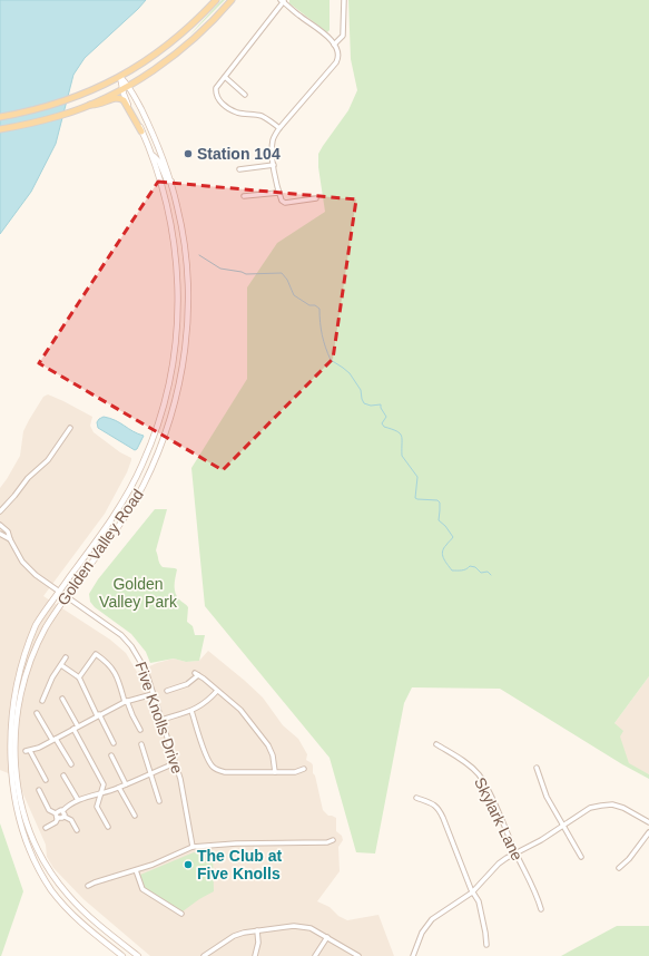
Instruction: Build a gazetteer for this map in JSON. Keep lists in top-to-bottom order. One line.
{"streets":{"main road":["Golden Valley Road"],"street":["Five Knolls Drive","Skylark Lane"]},"crossings":[["Golden Valley Road","Five Knolls Drive"]],"parks":["Golden Valley Park"],"places":["Station 104","The Club at Five Knolls"]}
